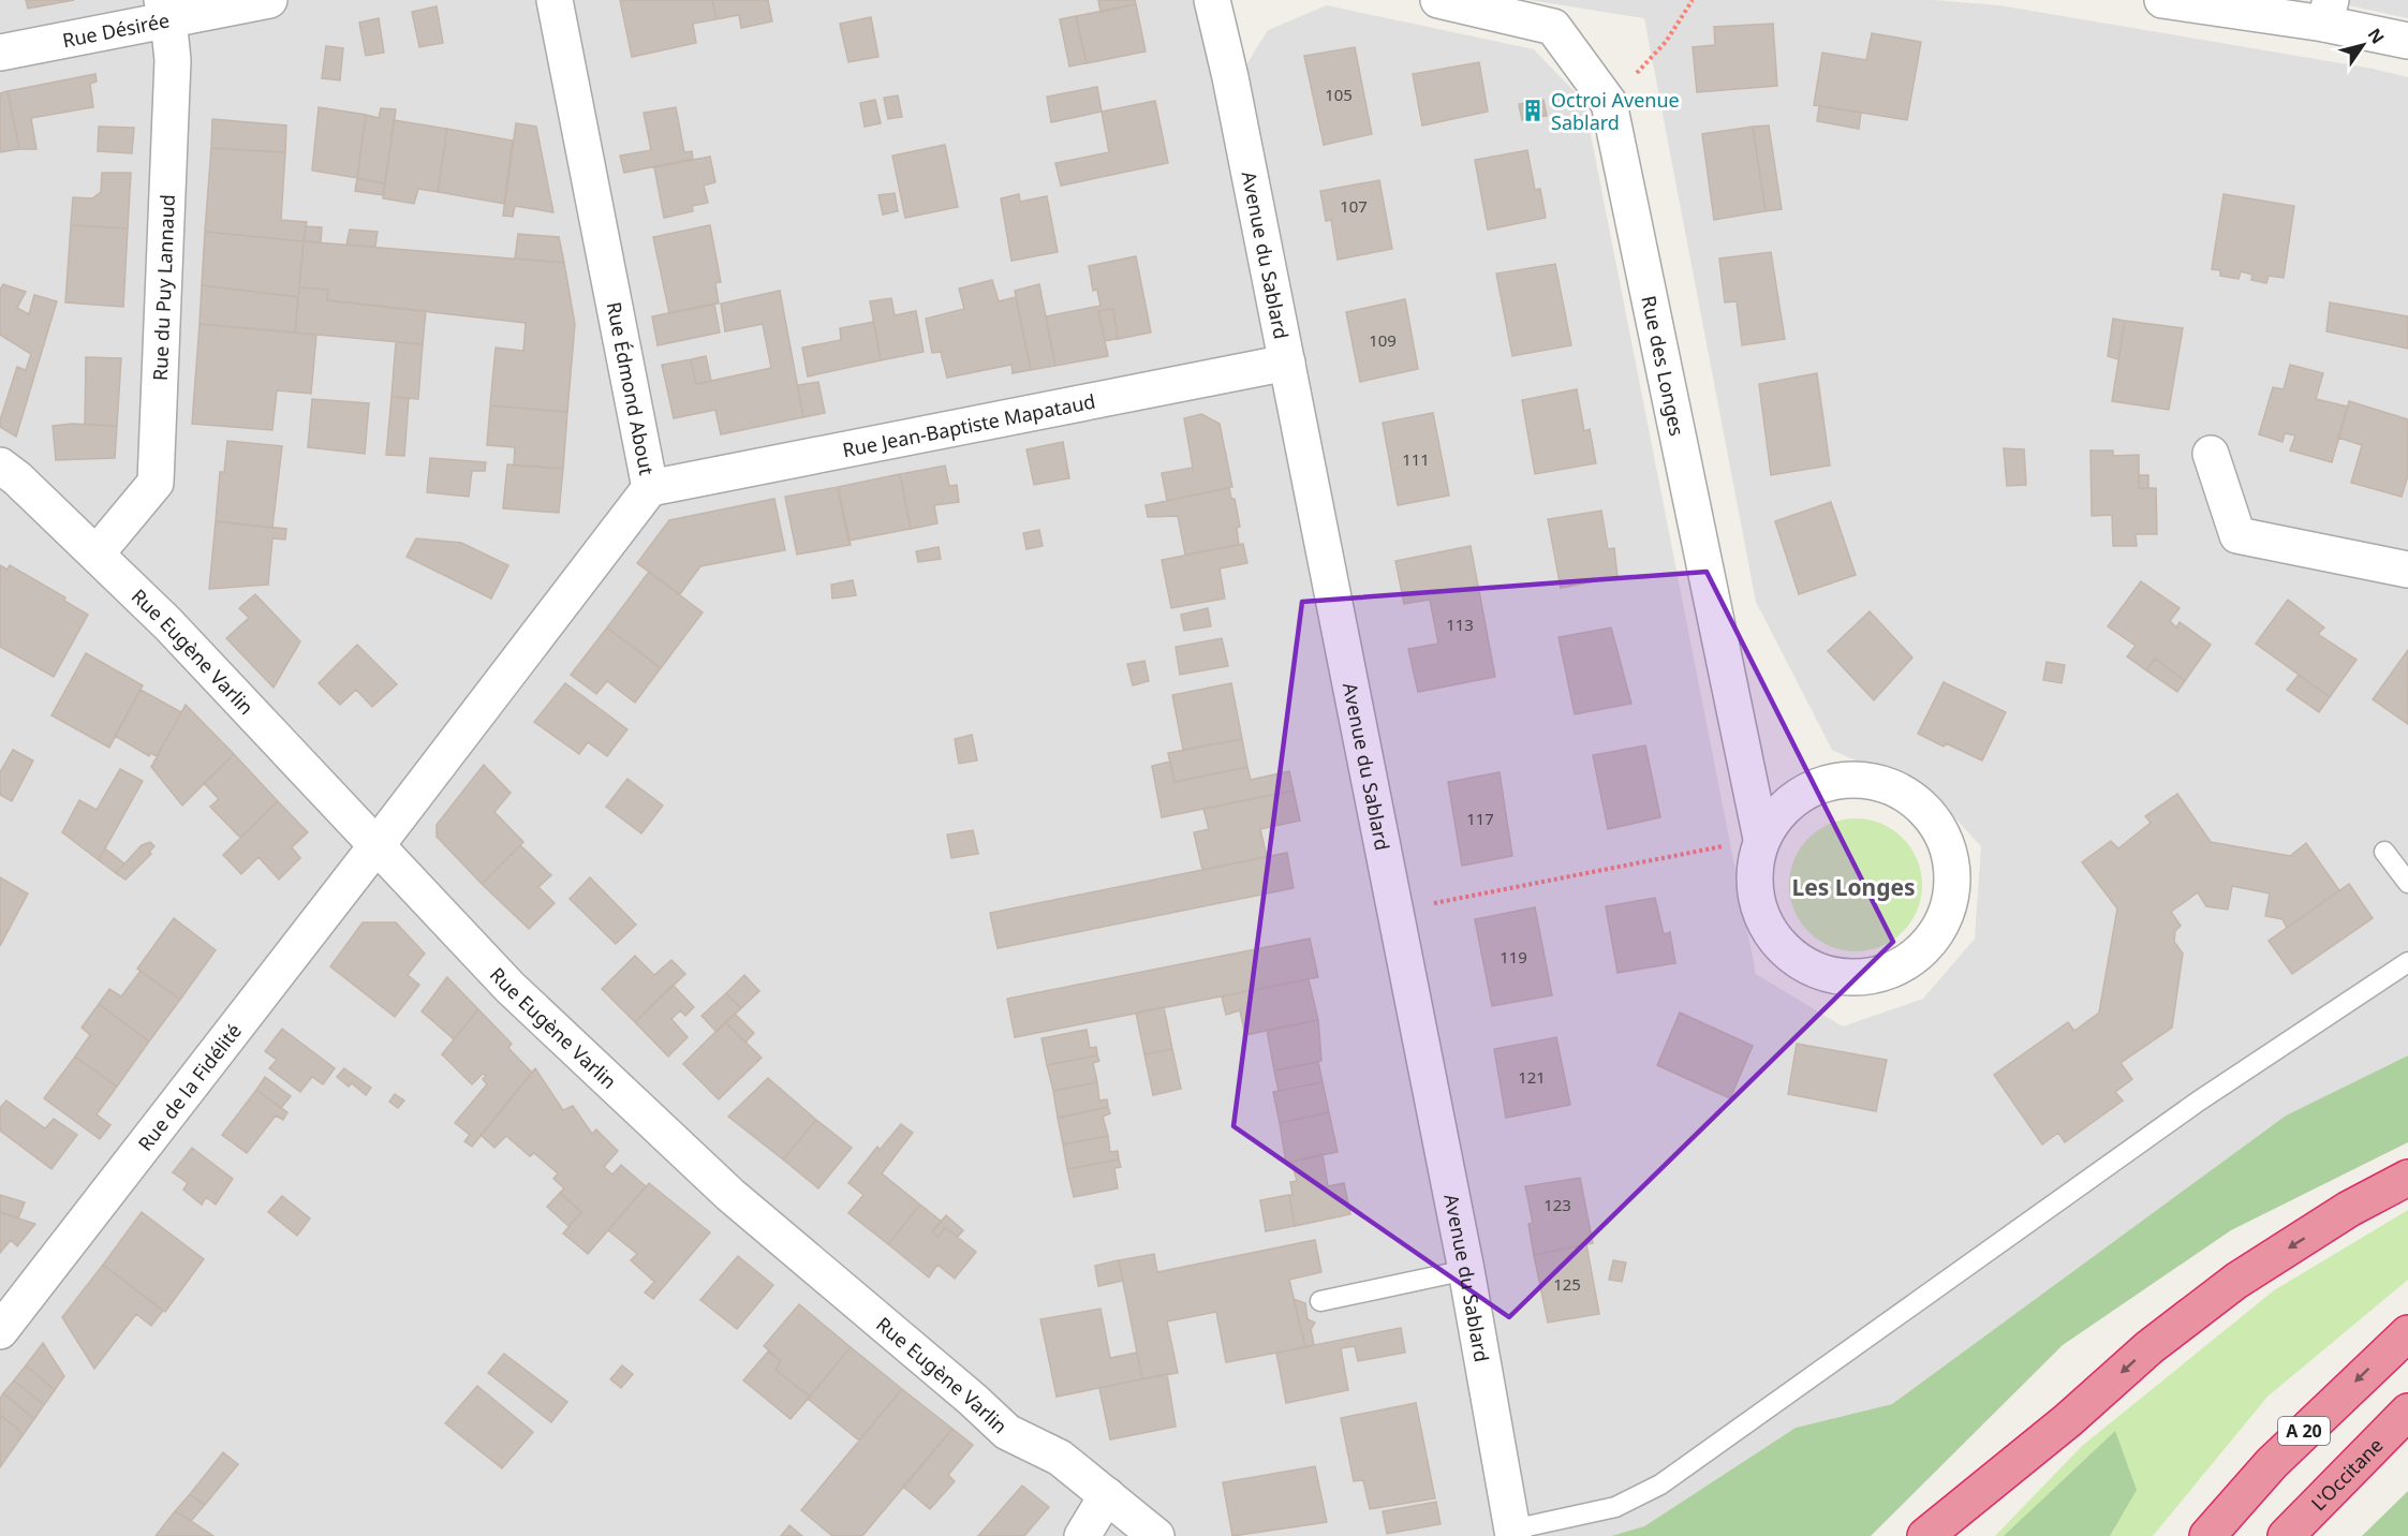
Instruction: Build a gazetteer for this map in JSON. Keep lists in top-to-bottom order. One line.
{"streets":{"highway":["A 20","L'Occitane"],"street":["Rue Désirée","Avenue du Sablard","Rue du Puy Lannaud","Rue des Longes","Rue Édmond About","Rue Jean-Baptiste Mapataud","Rue Eugène Varlin","Rue de la Fidélité"]},"crossings":[["Rue Désirée","Rue du Puy Lannaud"],["Avenue du Sablard","Rue Jean-Baptiste Mapataud"],["Rue du Puy Lannaud","Rue Eugène Varlin"],["Rue Édmond About","Rue Jean-Baptiste Mapataud"],["Rue Édmond About","Rue Eugène Varlin"],["Rue Édmond About","Rue de la Fidélité"],["Rue Eugène Varlin","Rue de la Fidélité"]],"districts":["Les Longes"],"places":{"building":["Octroi Avenue Sablard"]},"house_numbers":["105","107","109","111","113","117","119","121","123","125"],"north":"top right"}
